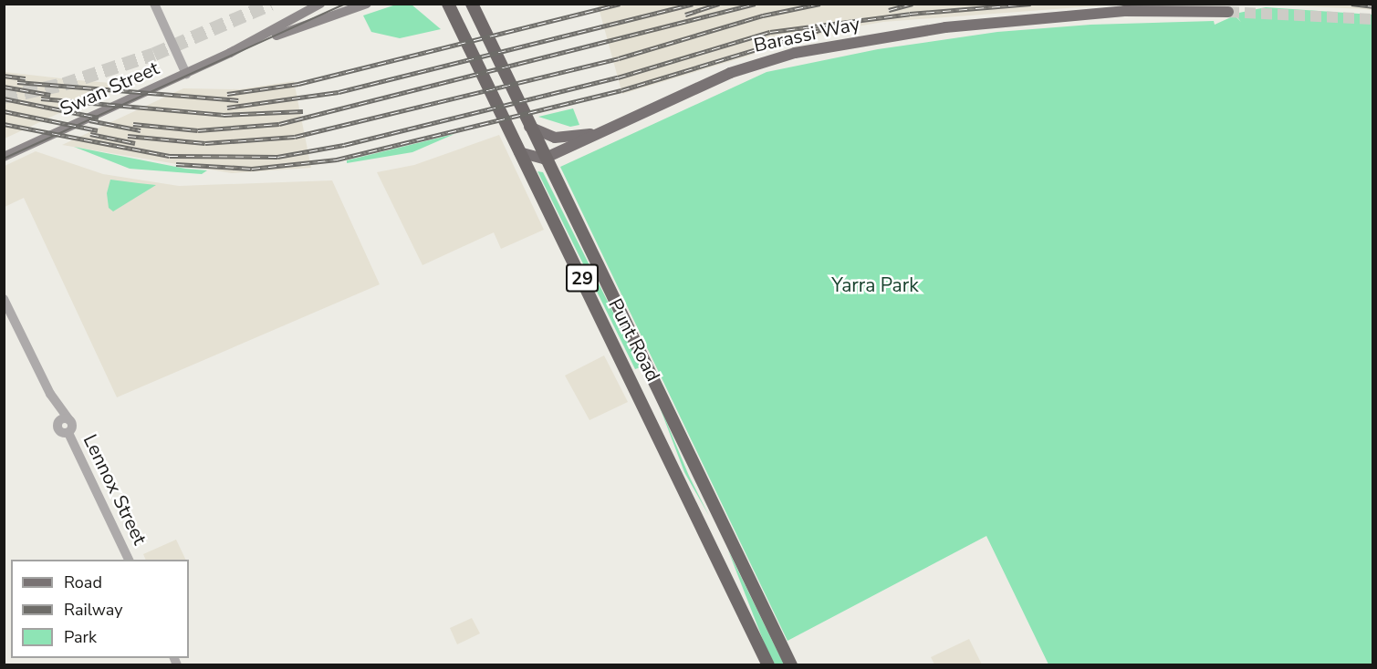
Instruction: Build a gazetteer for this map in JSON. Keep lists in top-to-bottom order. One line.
{"streets":{"highway":["29","Punt Road"],"main road":["Barassi Way","Swan Street"],"street":["Lennox Street"]},"crossings":[["Barassi Way","Punt Road"]],"parks":["Yarra Park"],"legend":["Road","Railway","Park"]}
